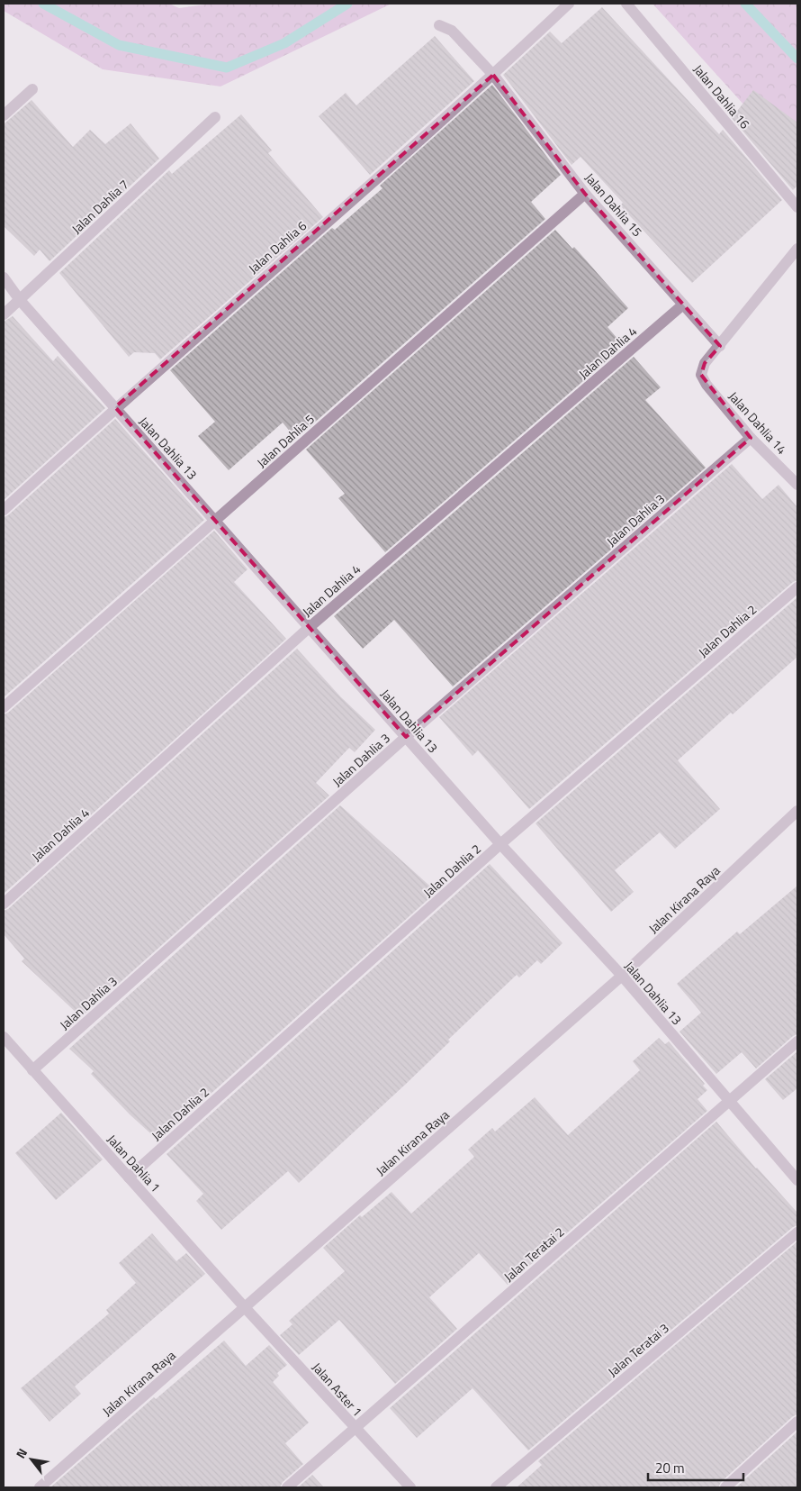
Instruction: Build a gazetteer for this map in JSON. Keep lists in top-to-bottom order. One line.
{"streets":{"street":["Jalan Dahlia 16","Jalan Dahlia 15","Jalan Dahlia 7","Jalan Dahlia 6","Jalan Dahlia 4","Jalan Dahlia 14","Jalan Dahlia 5","Jalan Dahlia 13","Jalan Dahlia 3","Jalan Dahlia 2","Jalan Kirana Raya","Jalan Dahlia 1","Jalan Teratai 2","Jalan Teratai 3","Jalan Aster 1"]},"crossings":[["Jalan Dahlia 15","Jalan Dahlia 6"],["Jalan Dahlia 15","Jalan Dahlia 4"],["Jalan Dahlia 15","Jalan Dahlia 14"],["Jalan Dahlia 15","Jalan Dahlia 5"],["Jalan Dahlia 7","Jalan Dahlia 13"],["Jalan Dahlia 6","Jalan Dahlia 13"],["Jalan Dahlia 4","Jalan Dahlia 13"],["Jalan Dahlia 14","Jalan Dahlia 3"],["Jalan Dahlia 5","Jalan Dahlia 13"],["Jalan Dahlia 13","Jalan Dahlia 3"],["Jalan Dahlia 13","Jalan Dahlia 2"],["Jalan Dahlia 13","Jalan Kirana Raya"],["Jalan Dahlia 13","Jalan Teratai 2"],["Jalan Dahlia 3","Jalan Dahlia 1"],["Jalan Dahlia 2","Jalan Dahlia 1"],["Jalan Kirana Raya","Jalan Dahlia 1"],["Jalan Kirana Raya","Jalan Aster 1"],["Jalan Dahlia 1","Jalan Aster 1"],["Jalan Teratai 2","Jalan Aster 1"]],"scale_bar":"20 m","north":"top left"}
